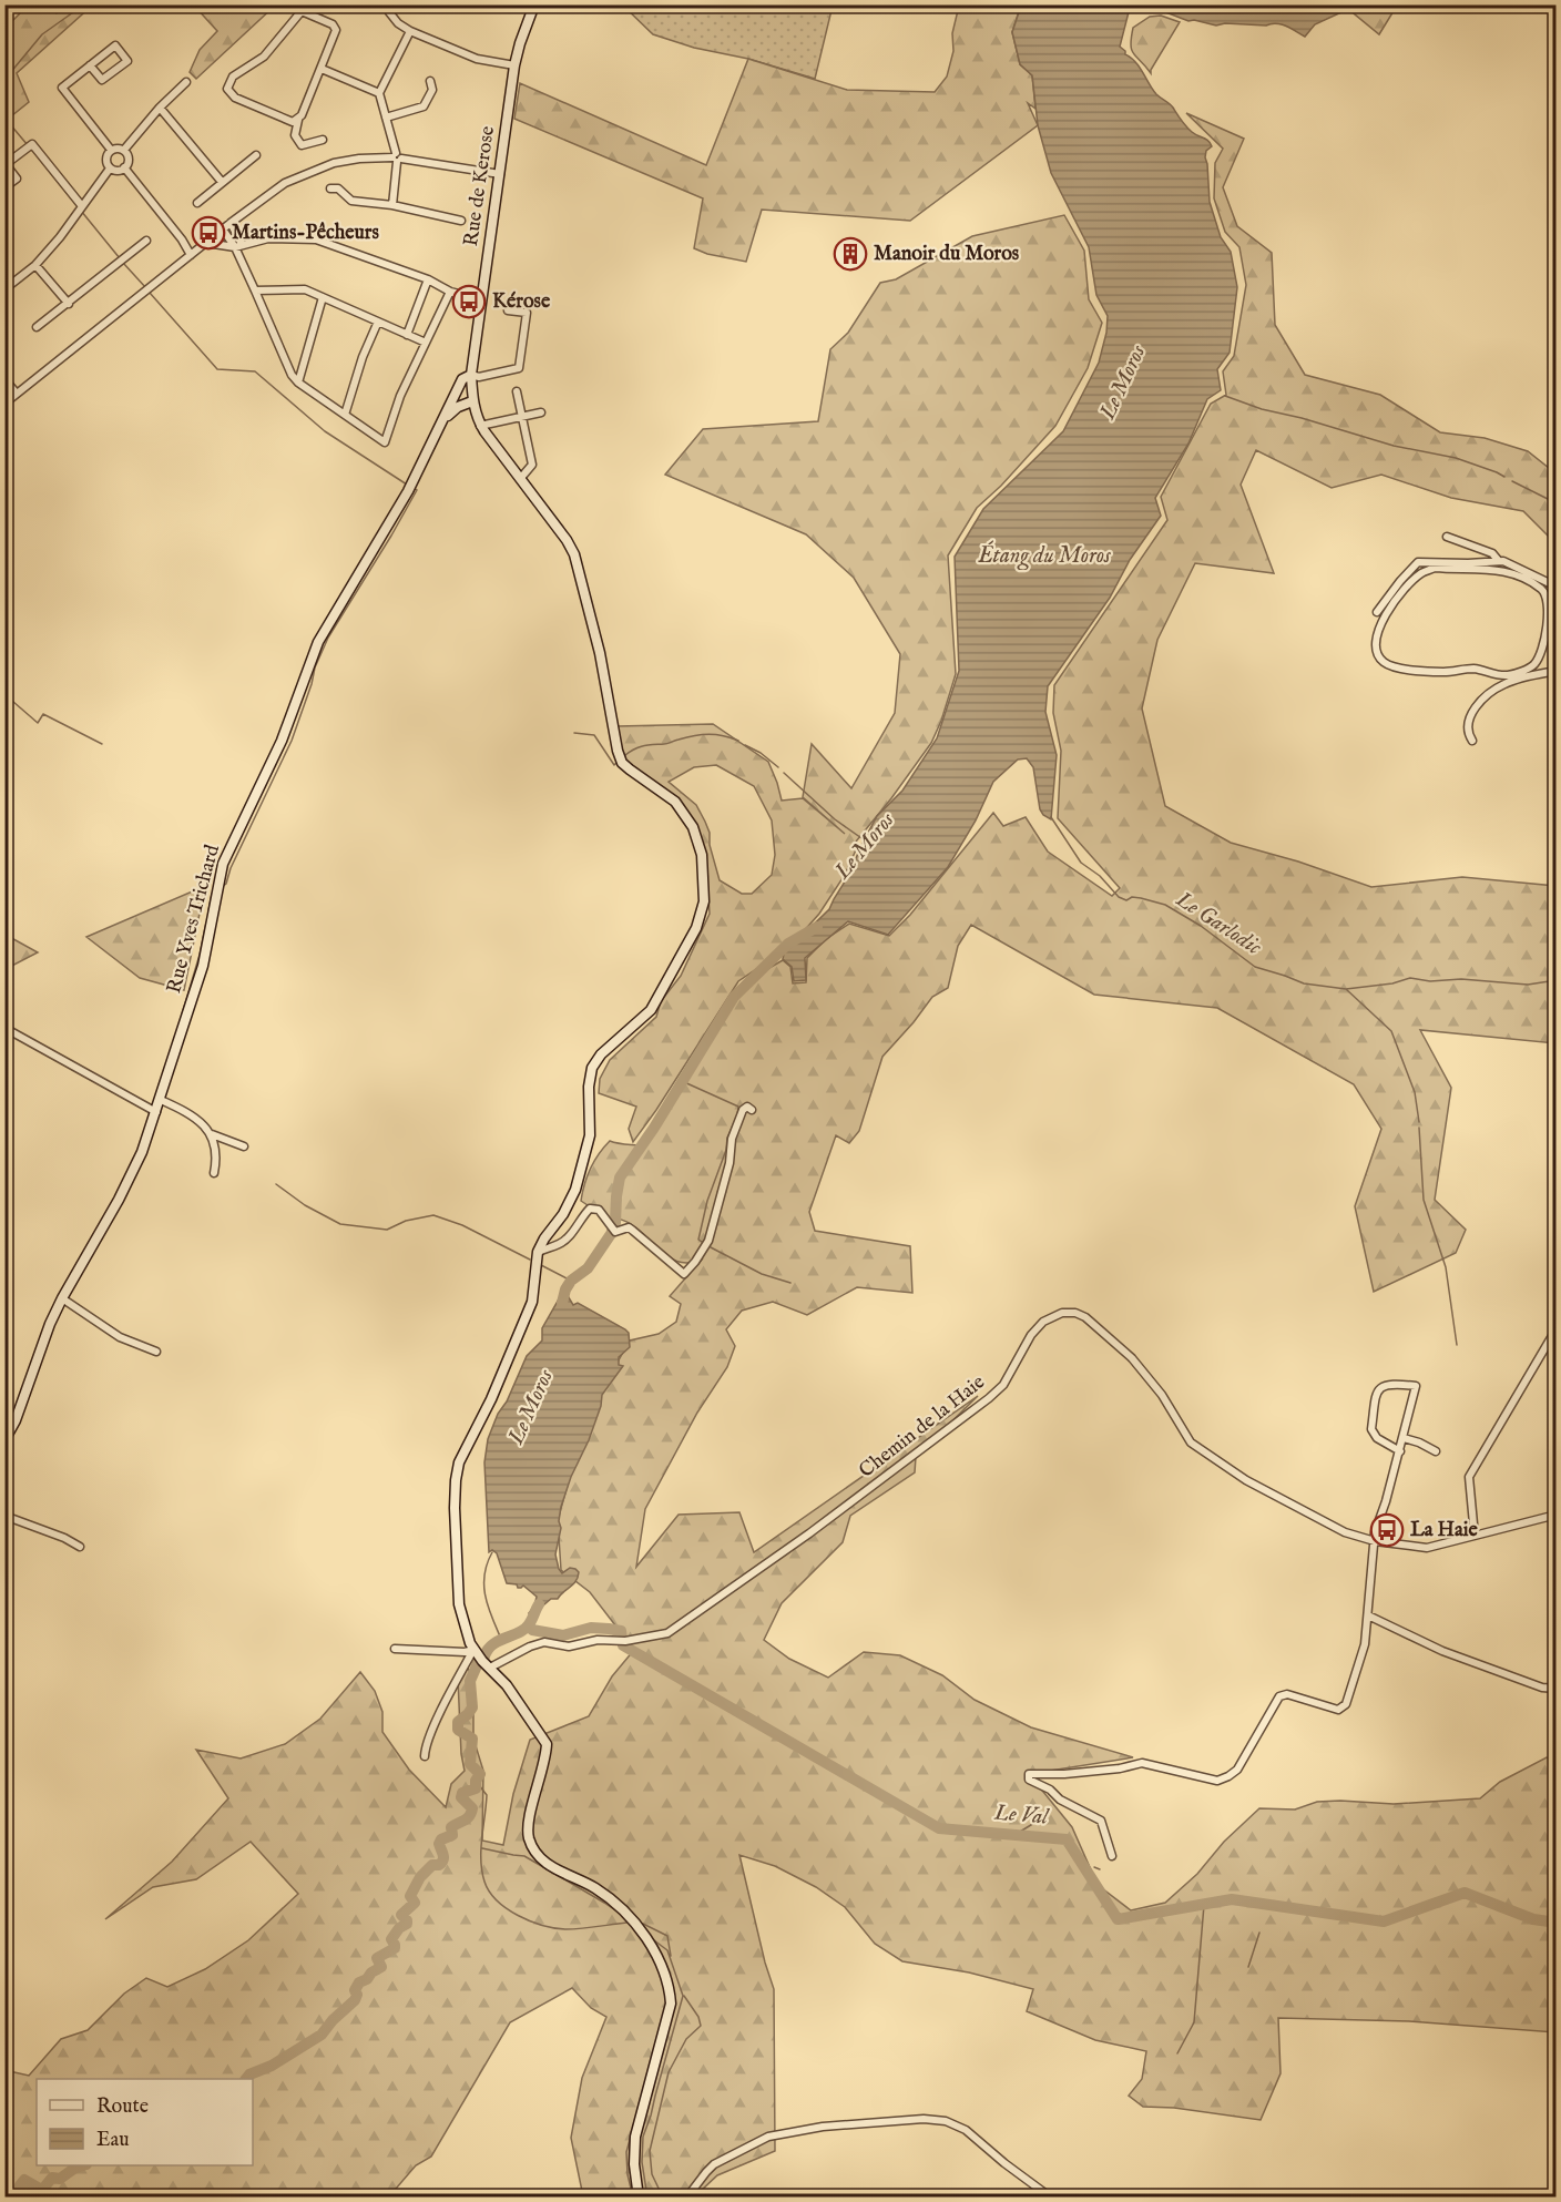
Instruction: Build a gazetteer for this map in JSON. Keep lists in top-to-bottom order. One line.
{"streets":{"street":["Rue de Kerose","Rue Yves Trichard","Chemin de la Haie"]},"water":["Le Moros","Étang du Moros","Le Garlodic","Le Val"],"places":{"bus stop":["Martins-Pêcheurs","Kérose","La Haie"],"building":["Manoir du Moros"]},"legend":["Route","Eau"]}
